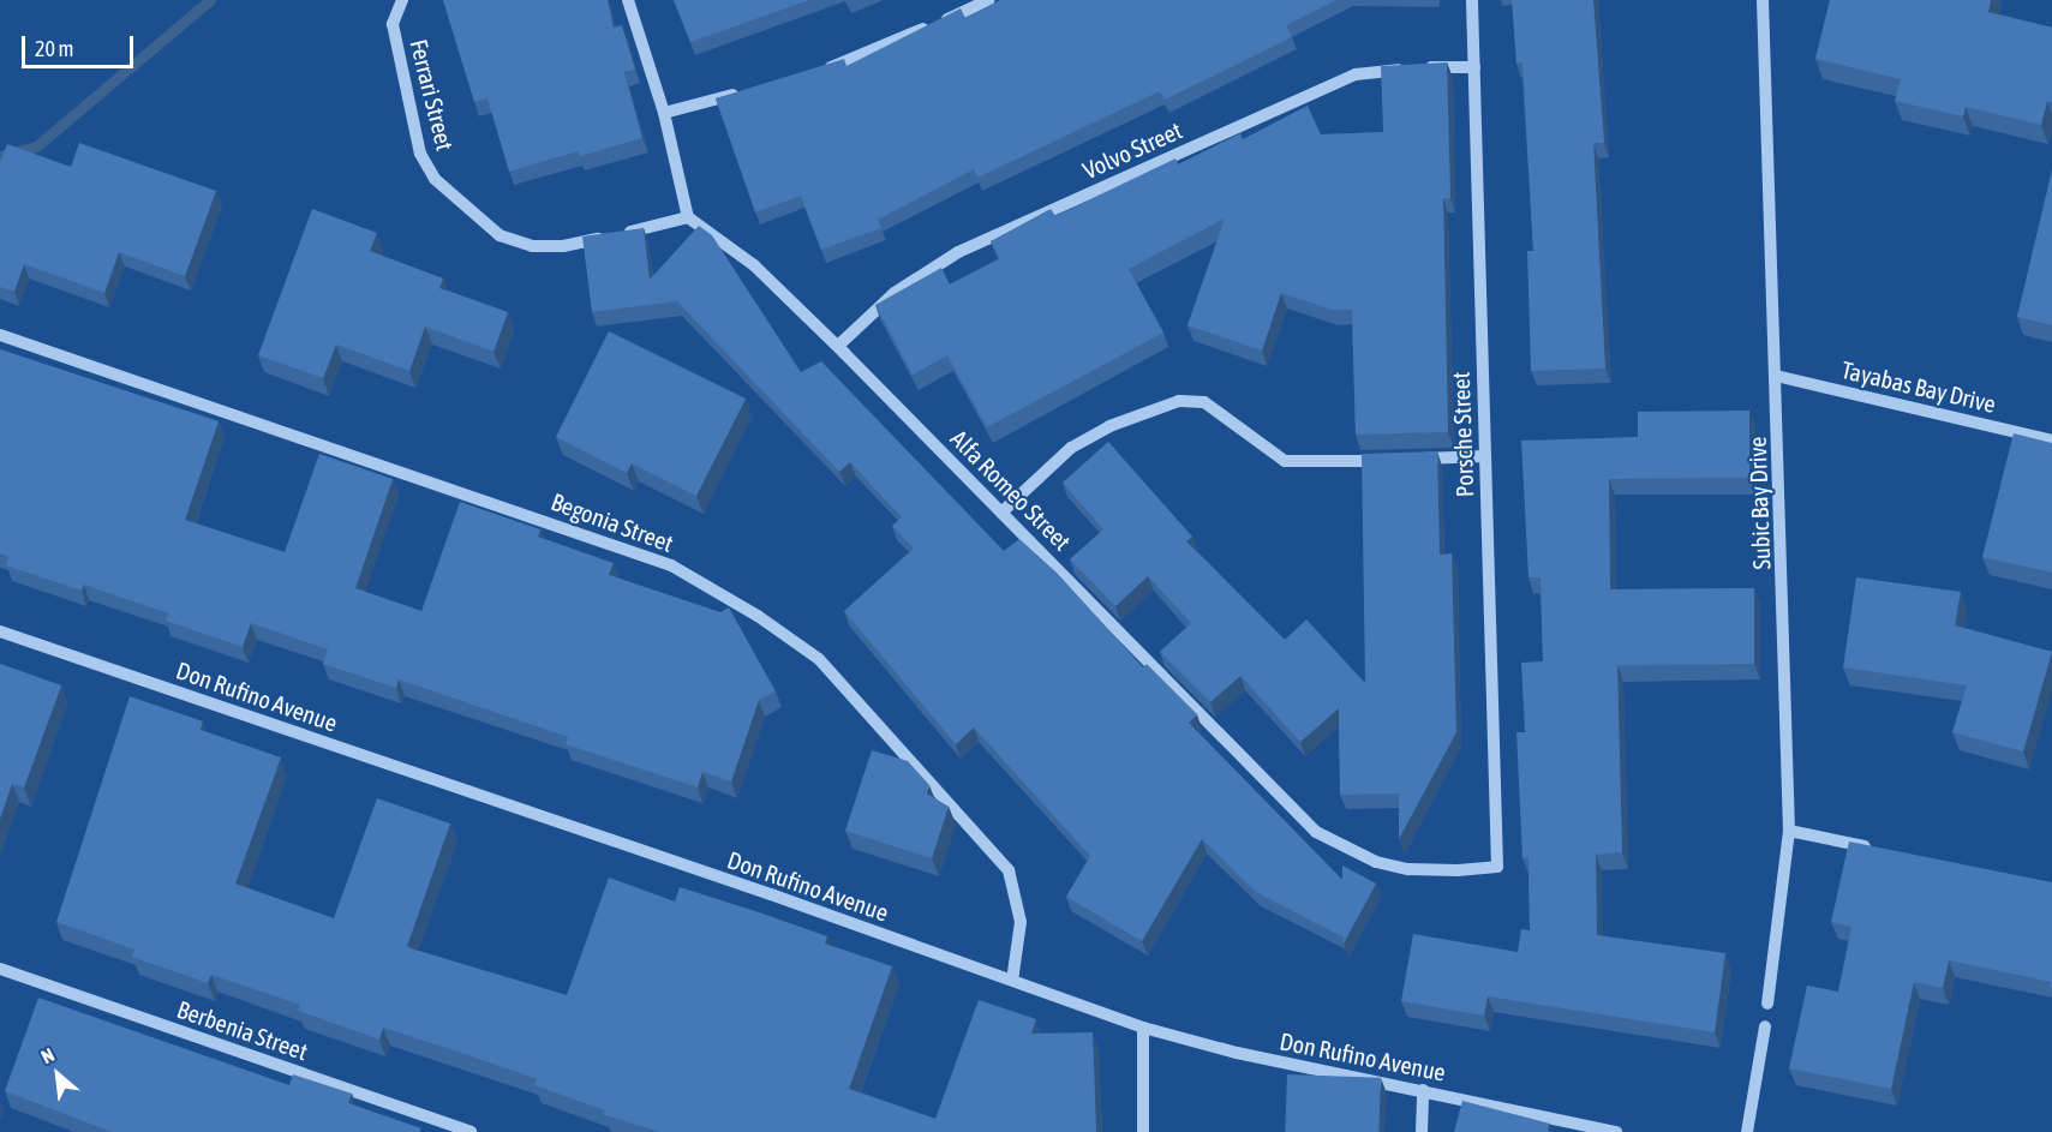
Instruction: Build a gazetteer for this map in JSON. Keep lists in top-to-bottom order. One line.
{"streets":{"street":["Ferrari Street","Volvo Street","Tayabas Bay Drive","Porsche Street","Alfa Romeo Street","Subic Bay Drive","Begonia Street","Don Rufino Avenue","Berbenia Street"]},"crossings":[["Ferrari Street","Alfa Romeo Street"],["Volvo Street","Porsche Street"],["Volvo Street","Alfa Romeo Street"],["Tayabas Bay Drive","Subic Bay Drive"],["Porsche Street","Alfa Romeo Street"],["Begonia Street","Don Rufino Avenue"]],"scale_bar":"20 m","north":"top left"}
